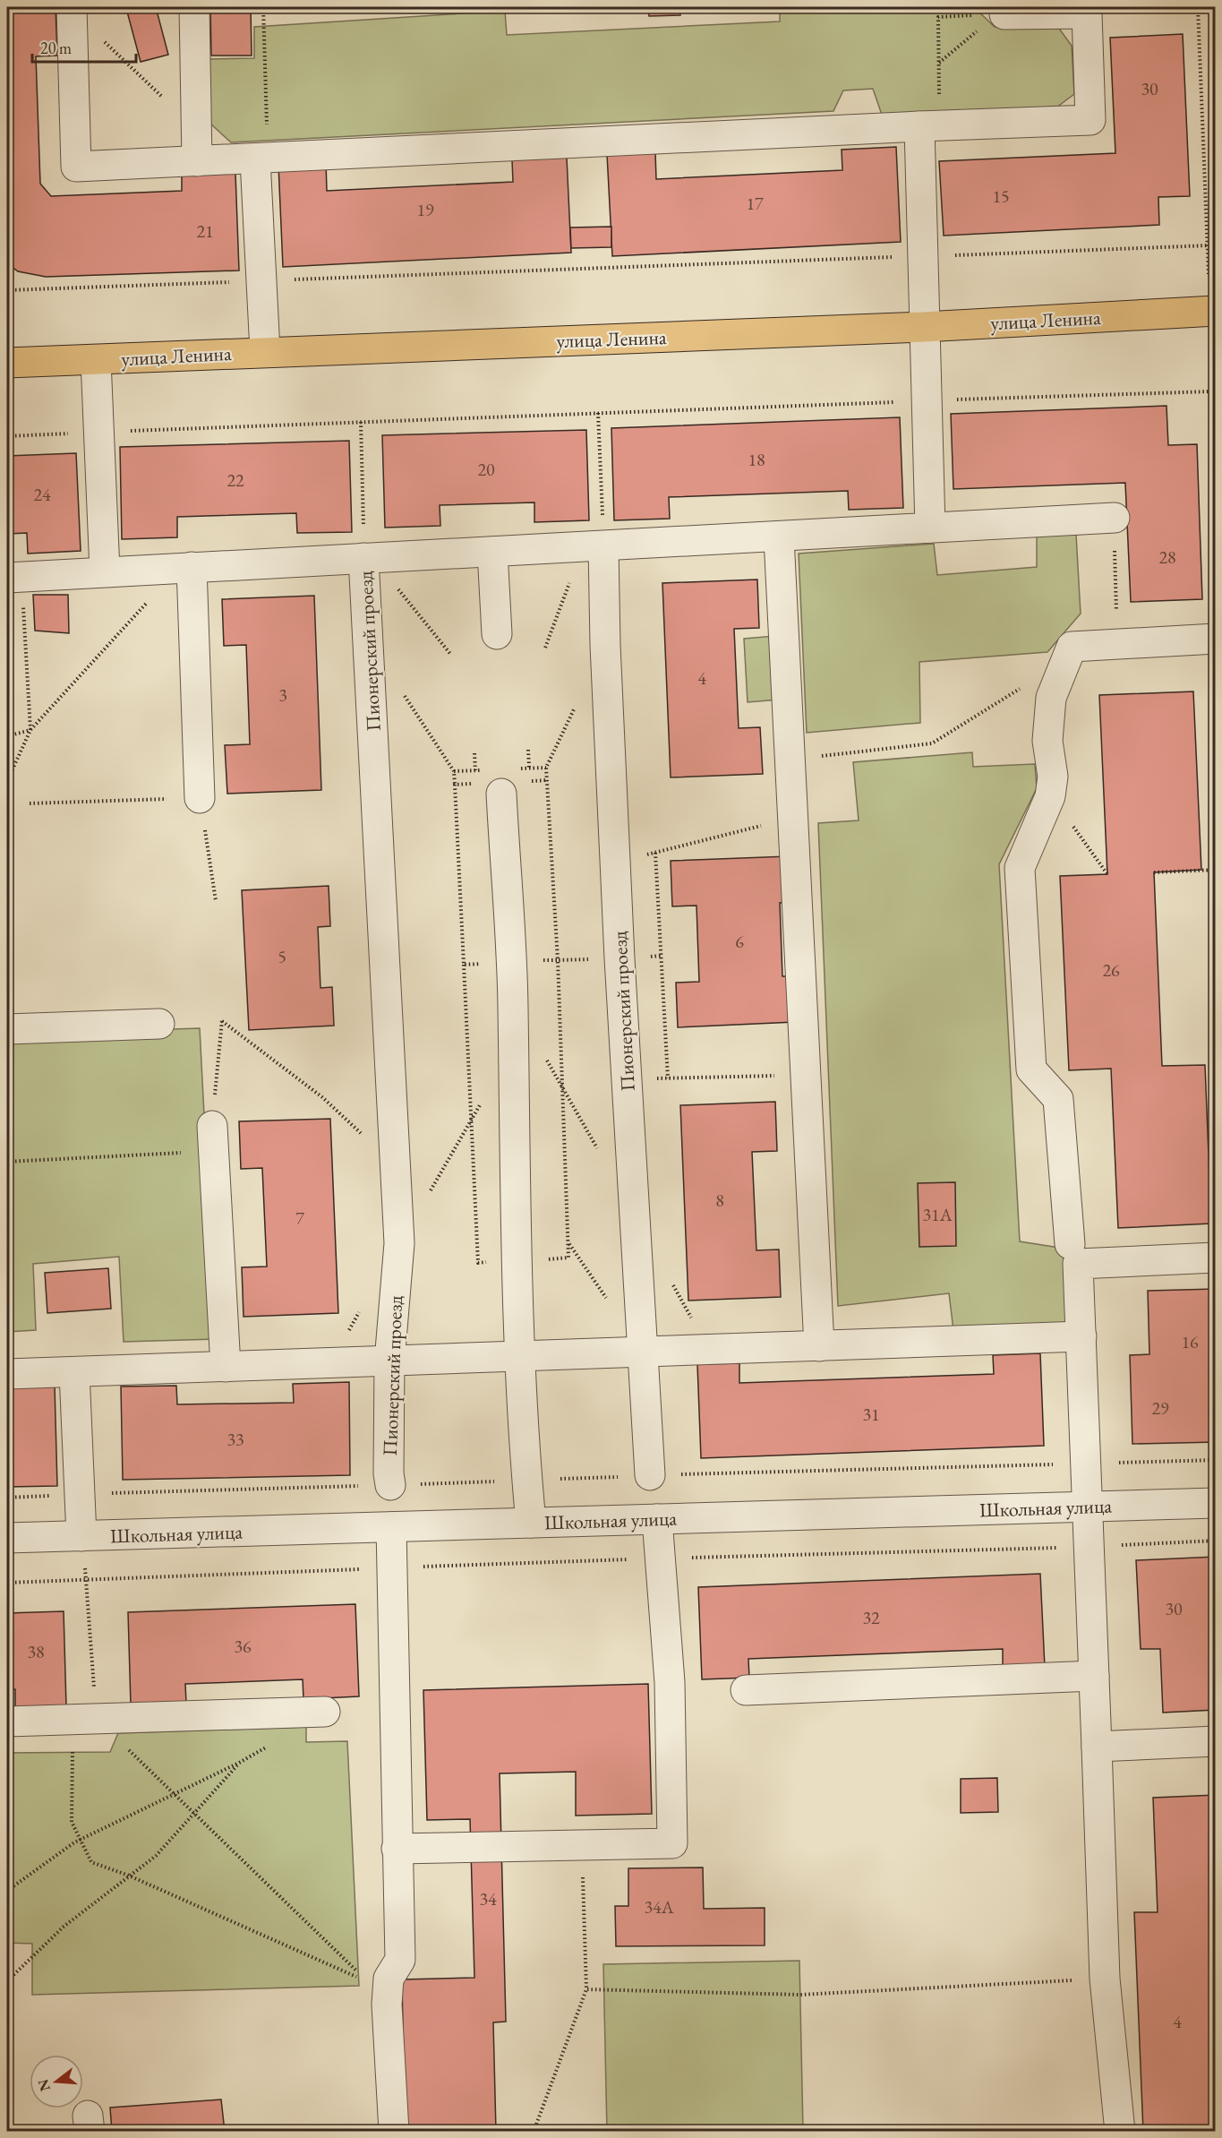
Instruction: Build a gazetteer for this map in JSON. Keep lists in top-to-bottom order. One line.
{"streets":{"main road":["улица Ленина"],"street":["Пионерский проезд","Школьная улица"]},"house_numbers":["30","15","17","19","21","18","20","22","24","28","4","3","6","5","26","8","31А","7","16","29","31","33","30","32","36","38","34","34А","4"],"scale_bar":"20 m","north":"left"}
